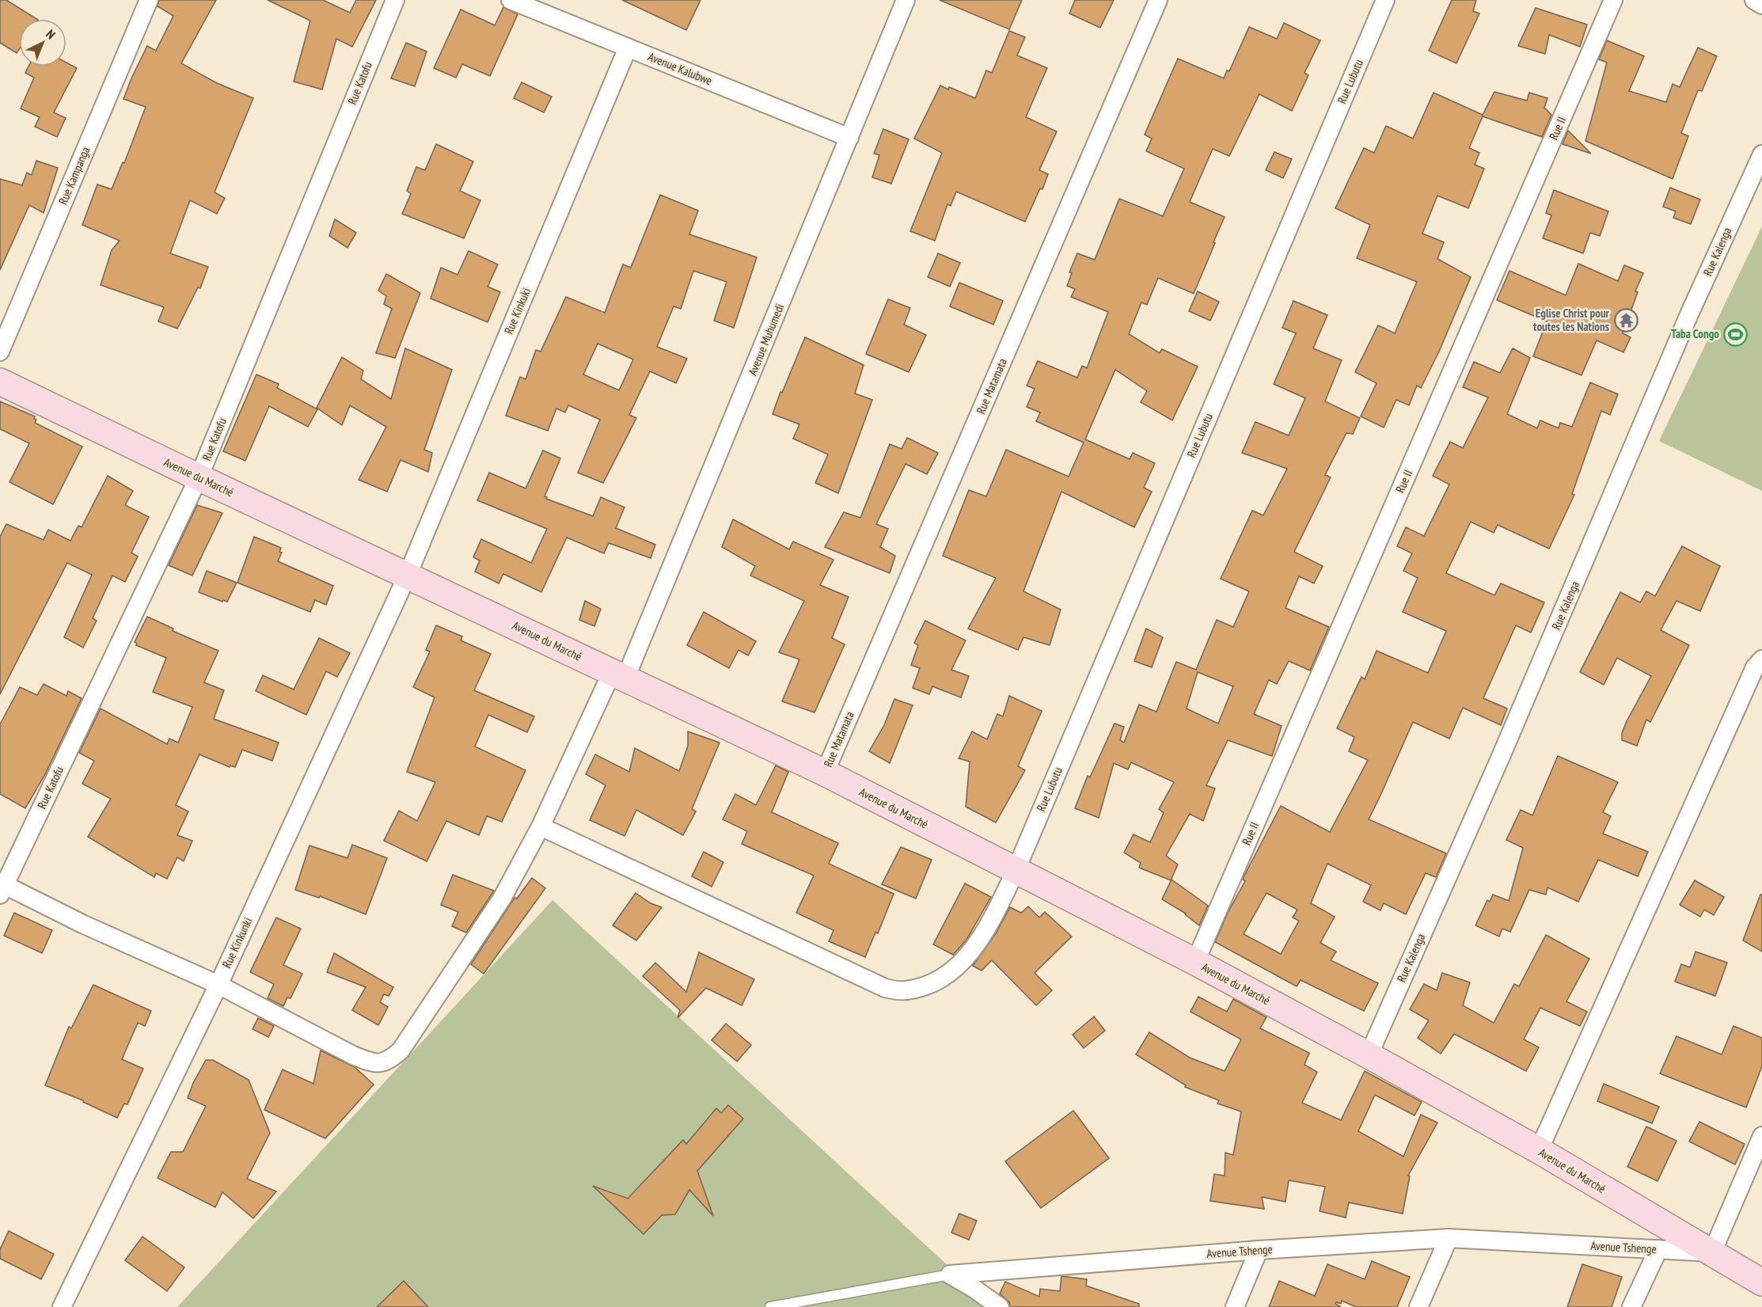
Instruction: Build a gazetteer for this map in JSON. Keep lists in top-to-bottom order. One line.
{"streets":{"street":["Avenue Kalubwe","Rue Lubutu","Rue Katofu","Rue II","Rue Kampanga","Rue Kalenga","Rue Kinkuki","Avenue Muhumedi","Rue Matamata","Avenue du Marché","Rue Kinkunki","Avenue Tshenge"]},"crossings":[["Avenue Kalubwe","Rue Kinkuki"],["Avenue Kalubwe","Avenue Muhumedi"],["Rue Lubutu","Avenue Muhumedi"],["Rue Lubutu","Avenue du Marché"],["Rue Katofu","Avenue Muhumedi"],["Rue Katofu","Avenue du Marché"],["Rue II","Avenue du Marché"],["Rue Kalenga","Avenue du Marché"],["Rue Kinkuki","Avenue du Marché"],["Rue Kinkuki","Rue Kinkunki"],["Avenue Muhumedi","Avenue du Marché"],["Avenue Muhumedi","Rue Kinkunki"],["Rue Matamata","Avenue du Marché"],["Avenue du Marché","Rue Kinkunki"],["Avenue du Marché","Avenue Tshenge"]],"places":{"temple":["Eglise Christ pour toutes les Nations"],"sports":["Taba Congo"]},"north":"top right"}
